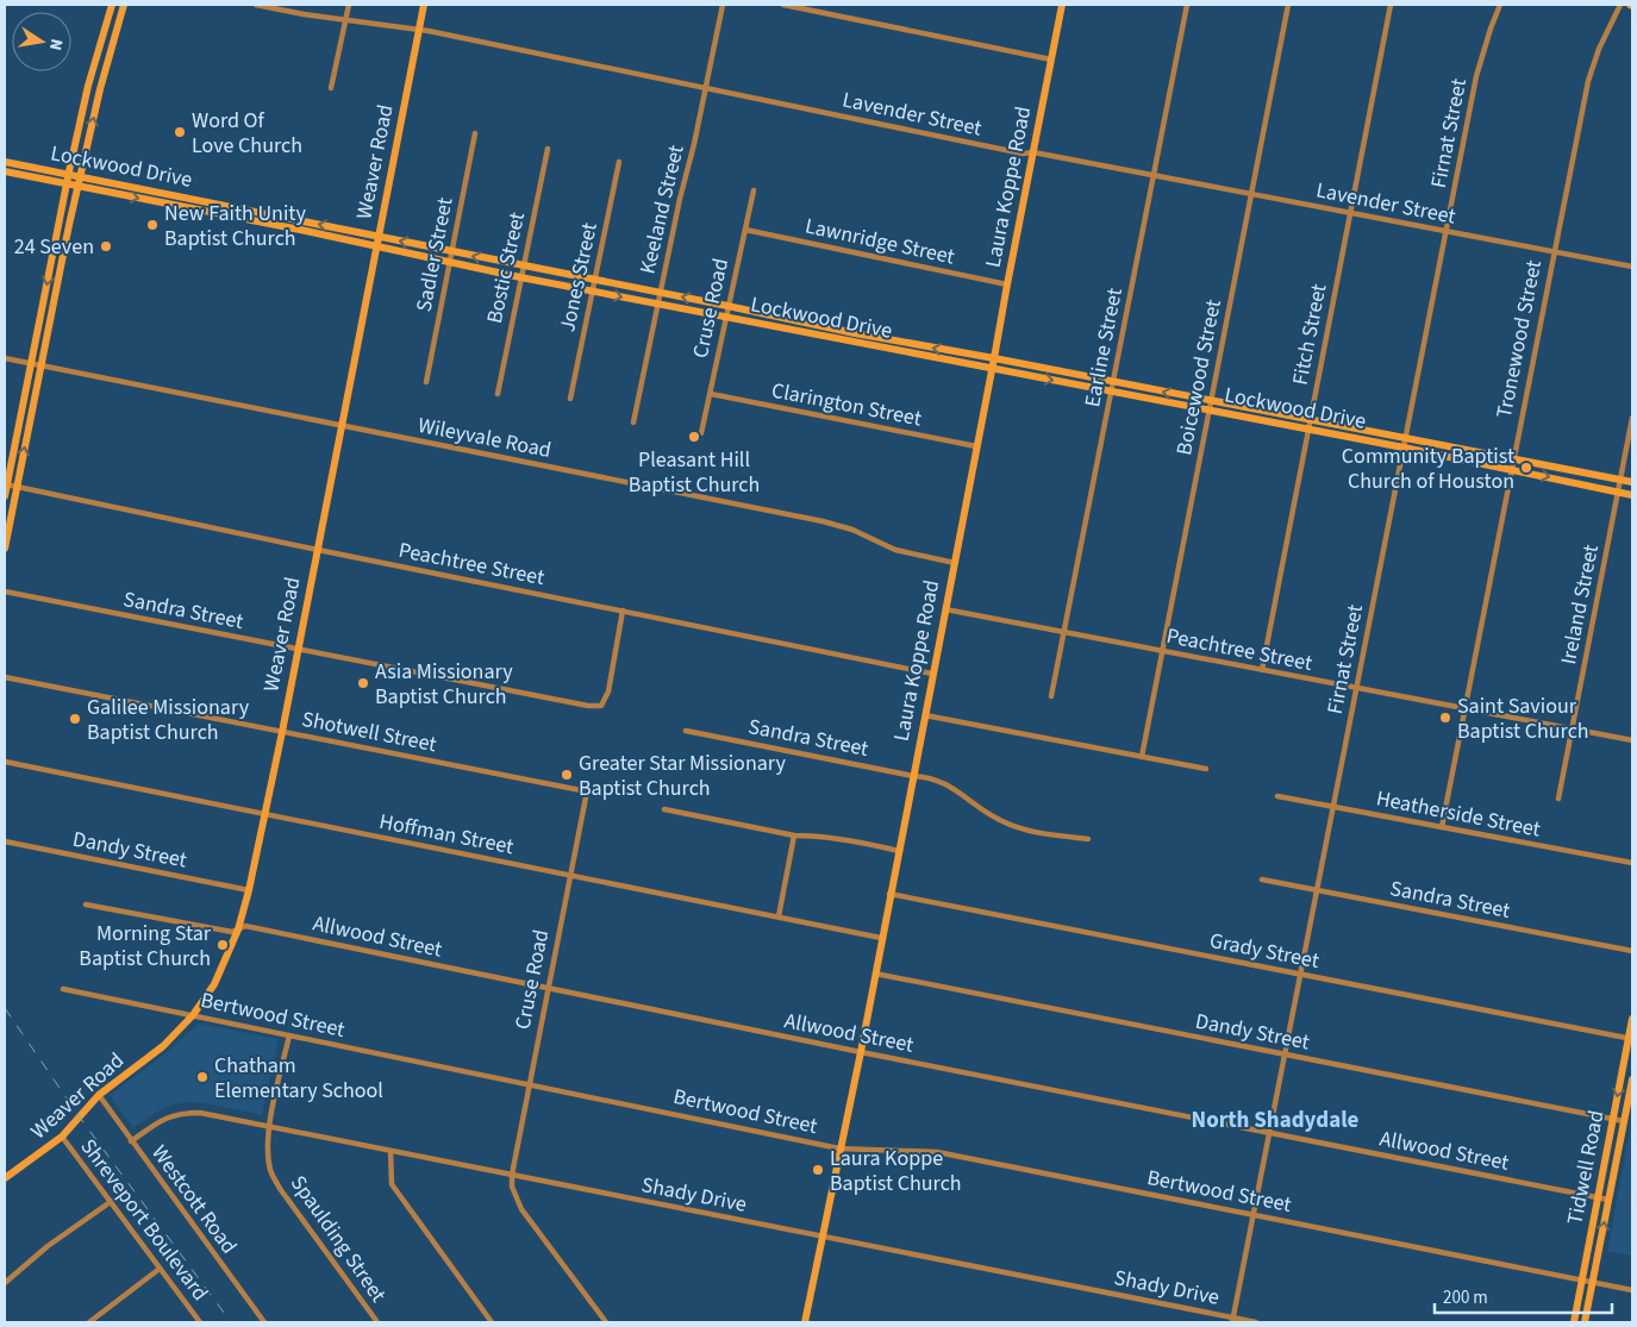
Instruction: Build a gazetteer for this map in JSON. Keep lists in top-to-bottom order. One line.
{"streets":{"main road":["Weaver Road","Lockwood Drive","Laura Koppe Road","Tidwell Road"],"street":["Lavender Street","Firnat Street","Keeland Street","Lawnridge Street","Sadler Street","Bostic Street","Jones Street","Cruse Road","Fitch Street","Tronewood Street","Earline Street","Boicewood Street","Clarington Street","Wileyvale Road","Peachtree Street","Ireland Street","Sandra Street","Shotwell Street","Heatherside Street","Hoffman Street","Dandy Street","Allwood Street","Grady Street","Bertwood Street","Shady Drive","Westcott Road","Shreveport Boulevard","Spaulding Street"]},"crossings":[["Lavender Street","Firnat Street"],["Lavender Street","Weaver Road"],["Lavender Street","Laura Koppe Road"],["Lavender Street","Keeland Street"],["Lavender Street","Fitch Street"],["Lavender Street","Tronewood Street"],["Lavender Street","Earline Street"],["Lavender Street","Boicewood Street"],["Firnat Street","Lockwood Drive"],["Firnat Street","Peachtree Street"],["Firnat Street","Sandra Street"],["Firnat Street","Heatherside Street"],["Firnat Street","Dandy Street"],["Firnat Street","Allwood Street"],["Firnat Street","Grady Street"],["Firnat Street","Bertwood Street"],["Firnat Street","Shady Drive"],["Weaver Road","Lockwood Drive"],["Weaver Road","Wileyvale Road"],["Weaver Road","Peachtree Street"],["Weaver Road","Sandra Street"],["Weaver Road","Shotwell Street"],["Weaver Road","Hoffman Street"],["Weaver Road","Dandy Street"],["Weaver Road","Allwood Street"],["Weaver Road","Bertwood Street"],["Weaver Road","Westcott Road"],["Weaver Road","Shreveport Boulevard"],["Lockwood Drive","Laura Koppe Road"],["Lockwood Drive","Keeland Street"],["Lockwood Drive","Sadler Street"],["Lockwood Drive","Bostic Street"],["Lockwood Drive","Jones Street"],["Lockwood Drive","Cruse Road"],["Lockwood Drive","Fitch Street"],["Lockwood Drive","Tronewood Street"],["Lockwood Drive","Earline Street"],["Lockwood Drive","Boicewood Street"],["Lockwood Drive","Ireland Street"],["Laura Koppe Road","Lawnridge Street"],["Laura Koppe Road","Clarington Street"],["Laura Koppe Road","Wileyvale Road"],["Laura Koppe Road","Peachtree Street"],["Laura Koppe Road","Sandra Street"],["Laura Koppe Road","Hoffman Street"],["Laura Koppe Road","Dandy Street"],["Laura Koppe Road","Allwood Street"],["Laura Koppe Road","Grady Street"],["Laura Koppe Road","Bertwood Street"],["Laura Koppe Road","Shady Drive"],["Lawnridge Street","Cruse Road"],["Cruse Road","Clarington Street"],["Cruse Road","Shotwell Street"],["Cruse Road","Hoffman Street"],["Cruse Road","Allwood Street"],["Cruse Road","Bertwood Street"],["Cruse Road","Shady Drive"],["Fitch Street","Peachtree Street"],["Tronewood Street","Peachtree Street"],["Tronewood Street","Heatherside Street"],["Earline Street","Peachtree Street"],["Boicewood Street","Peachtree Street"],["Peachtree Street","Ireland Street"],["Peachtree Street","Sandra Street"],["Dandy Street","Tidwell Road"],["Allwood Street","Tidwell Road"],["Grady Street","Tidwell Road"],["Bertwood Street","Tidwell Road"],["Bertwood Street","Spaulding Street"],["Shady Drive","Westcott Road"],["Shady Drive","Spaulding Street"]],"districts":["North Shadydale"],"places":["Word Of Love Church","New Faith Unity Baptist Church","24 Seven","Pleasant Hill Baptist Church","Community Baptist Church of Houston","Asia Missionary Baptist Church","Saint Saviour Baptist Church","Galilee Missionary Baptist Church","Greater Star Missionary Baptist Church","Morning Star Baptist Church","Chatham Elementary School","Laura Koppe Baptist Church"],"scale_bar":"200 m","north":"right"}
